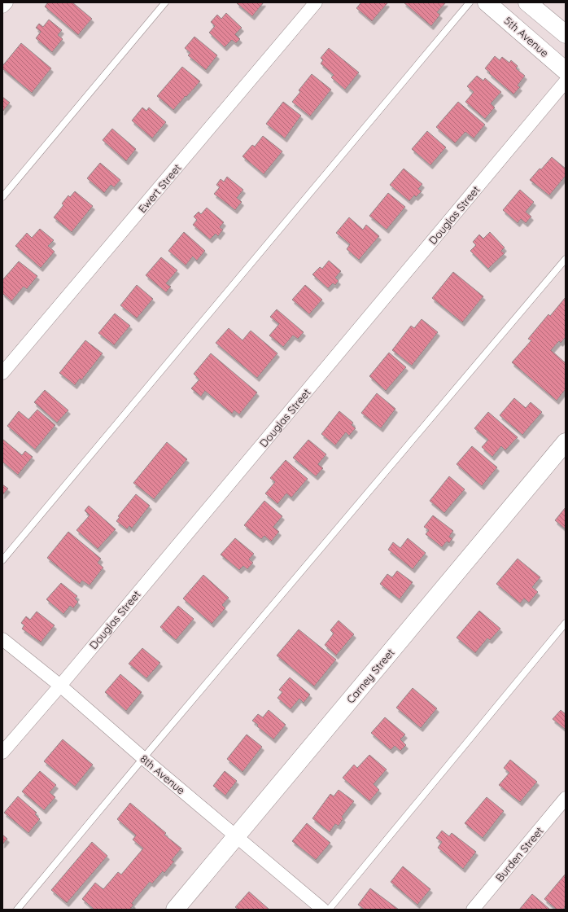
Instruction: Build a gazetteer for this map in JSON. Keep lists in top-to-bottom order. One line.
{"streets":{"street":["5th Avenue","Ewert Street","Douglas Street","Carney Street","8th Avenue","Burden Street"]},"crossings":[["Douglas Street","8th Avenue"],["Carney Street","8th Avenue"]]}
